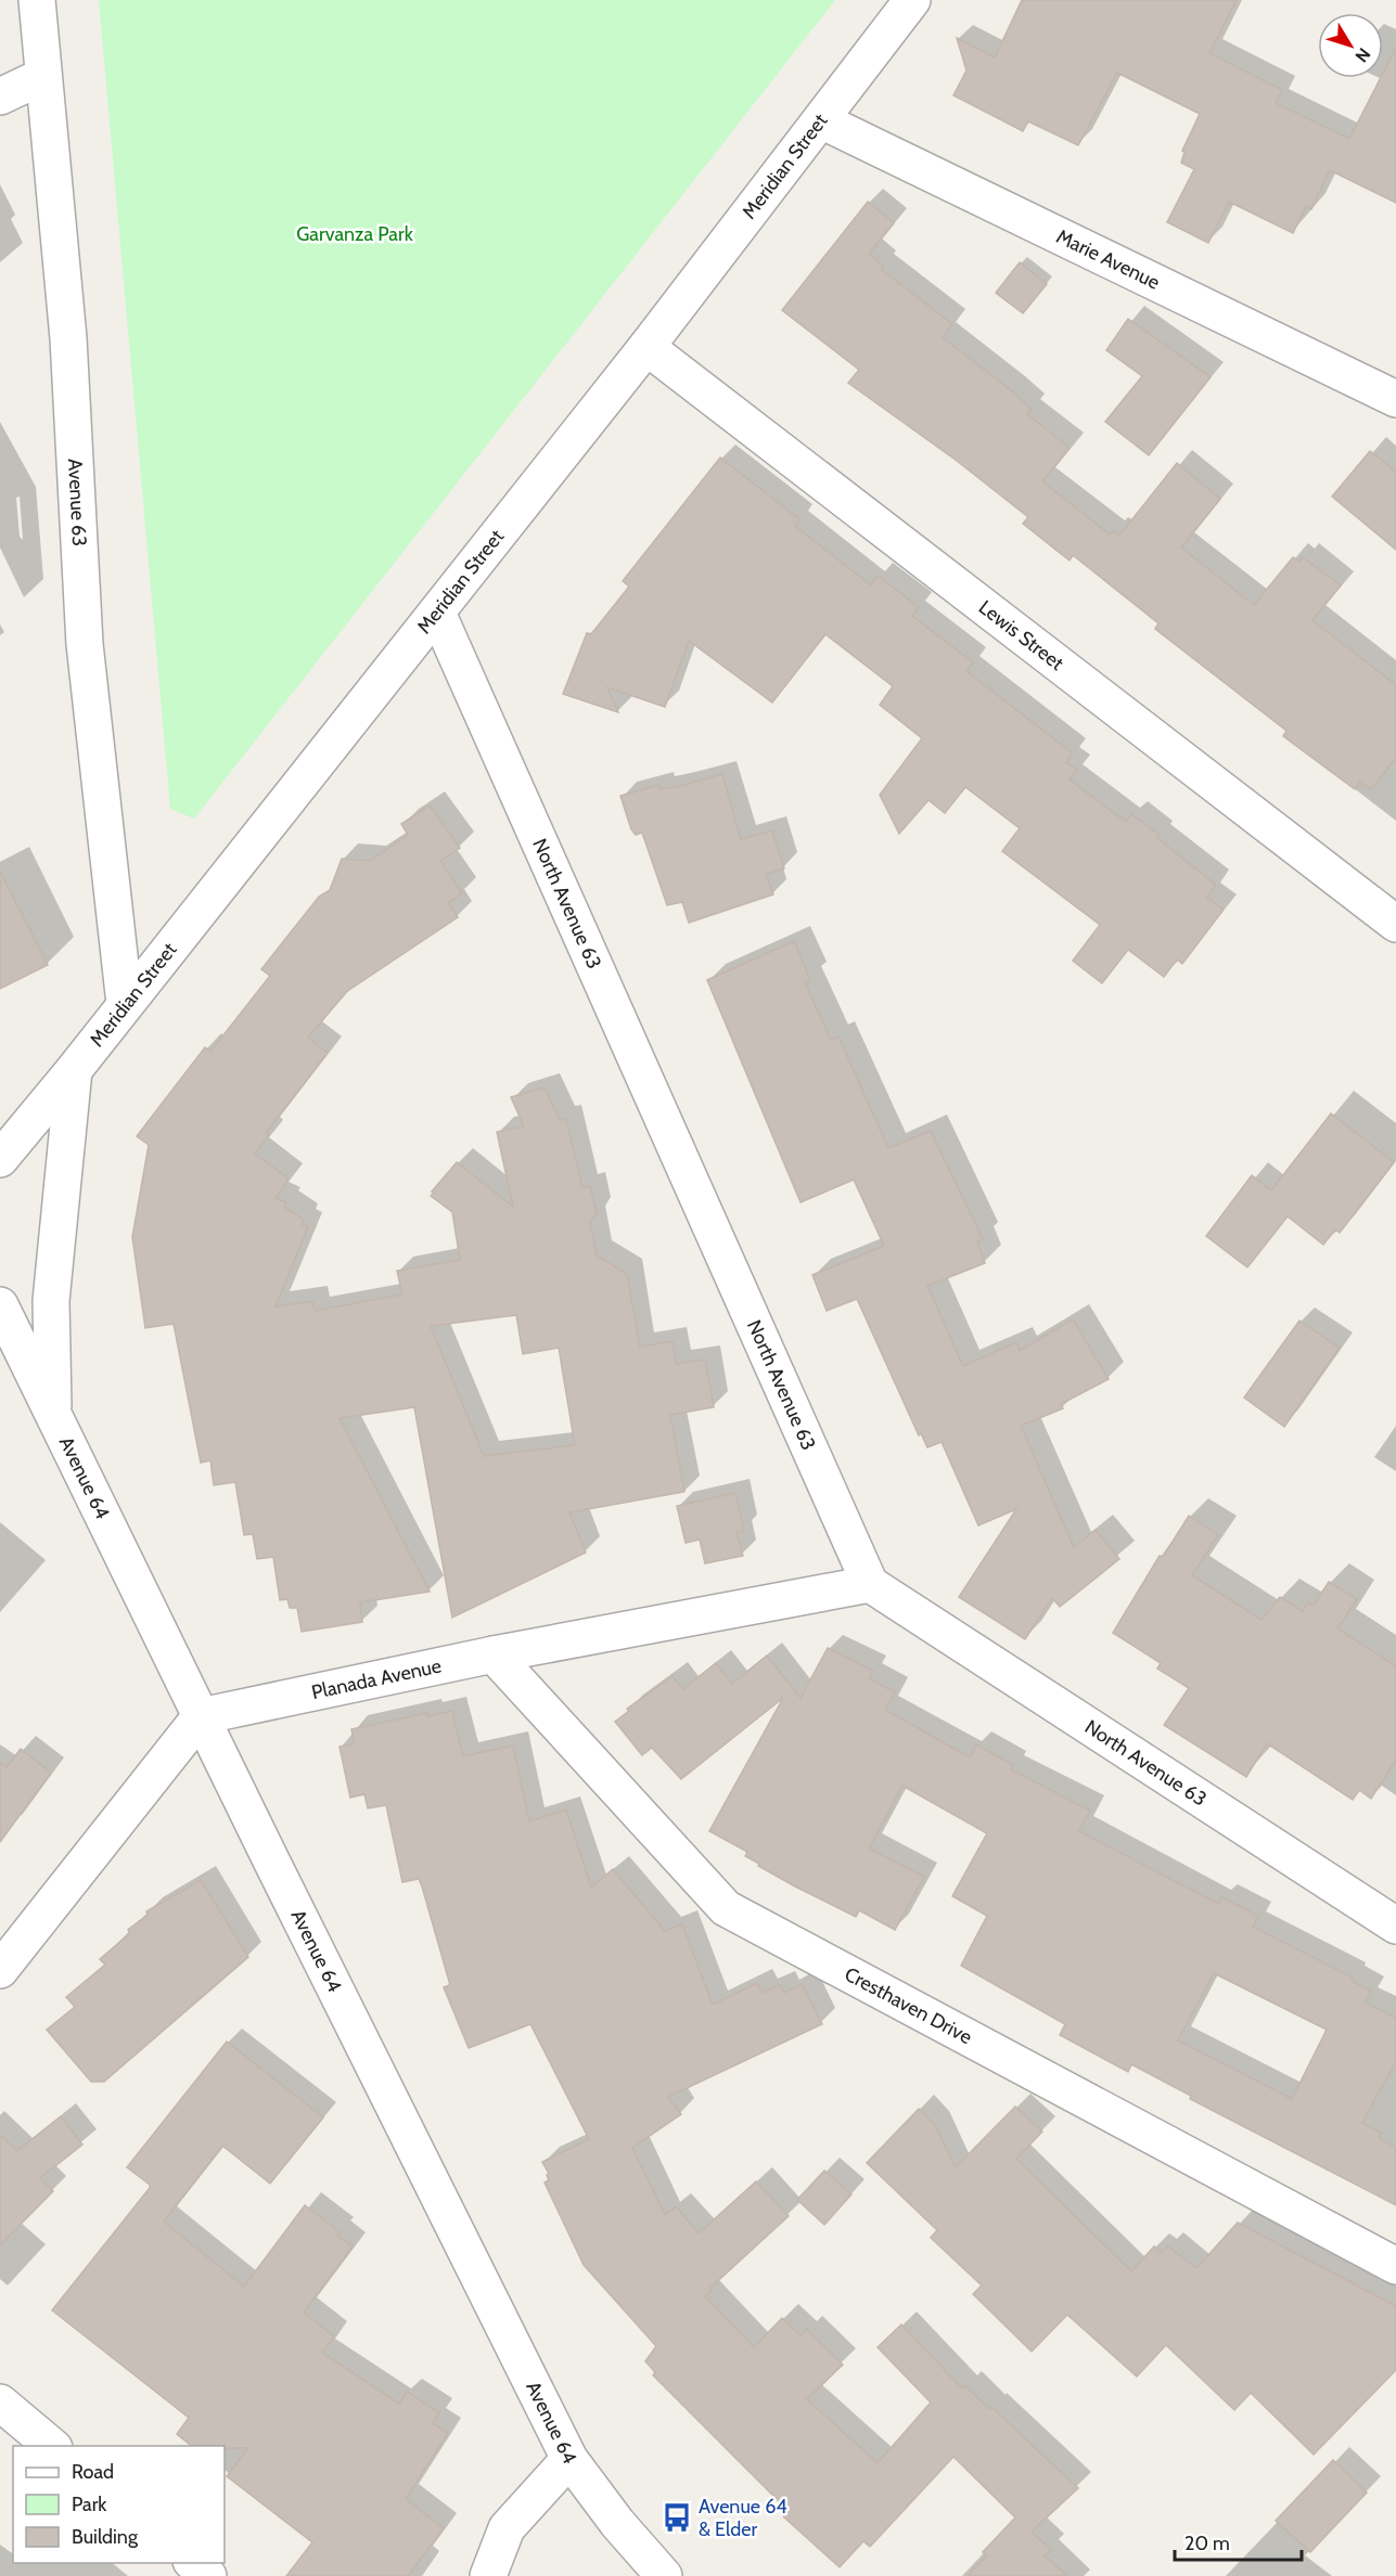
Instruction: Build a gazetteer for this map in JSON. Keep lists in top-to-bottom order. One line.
{"streets":{"street":["Meridian Street","Marie Avenue","Avenue 63","Lewis Street","North Avenue 63","Avenue 64","Planada Avenue","Cresthaven Drive"]},"crossings":[["Meridian Street","Marie Avenue"],["Meridian Street","Avenue 63"],["Meridian Street","Lewis Street"],["Meridian Street","North Avenue 63"],["North Avenue 63","Planada Avenue"],["Avenue 64","Planada Avenue"],["Planada Avenue","Cresthaven Drive"]],"parks":["Garvanza Park"],"places":{"bus stop":["Avenue 64 & Elder"]},"legend":["Road","Park","Building"],"scale_bar":"20 m","north":"bottom right"}
